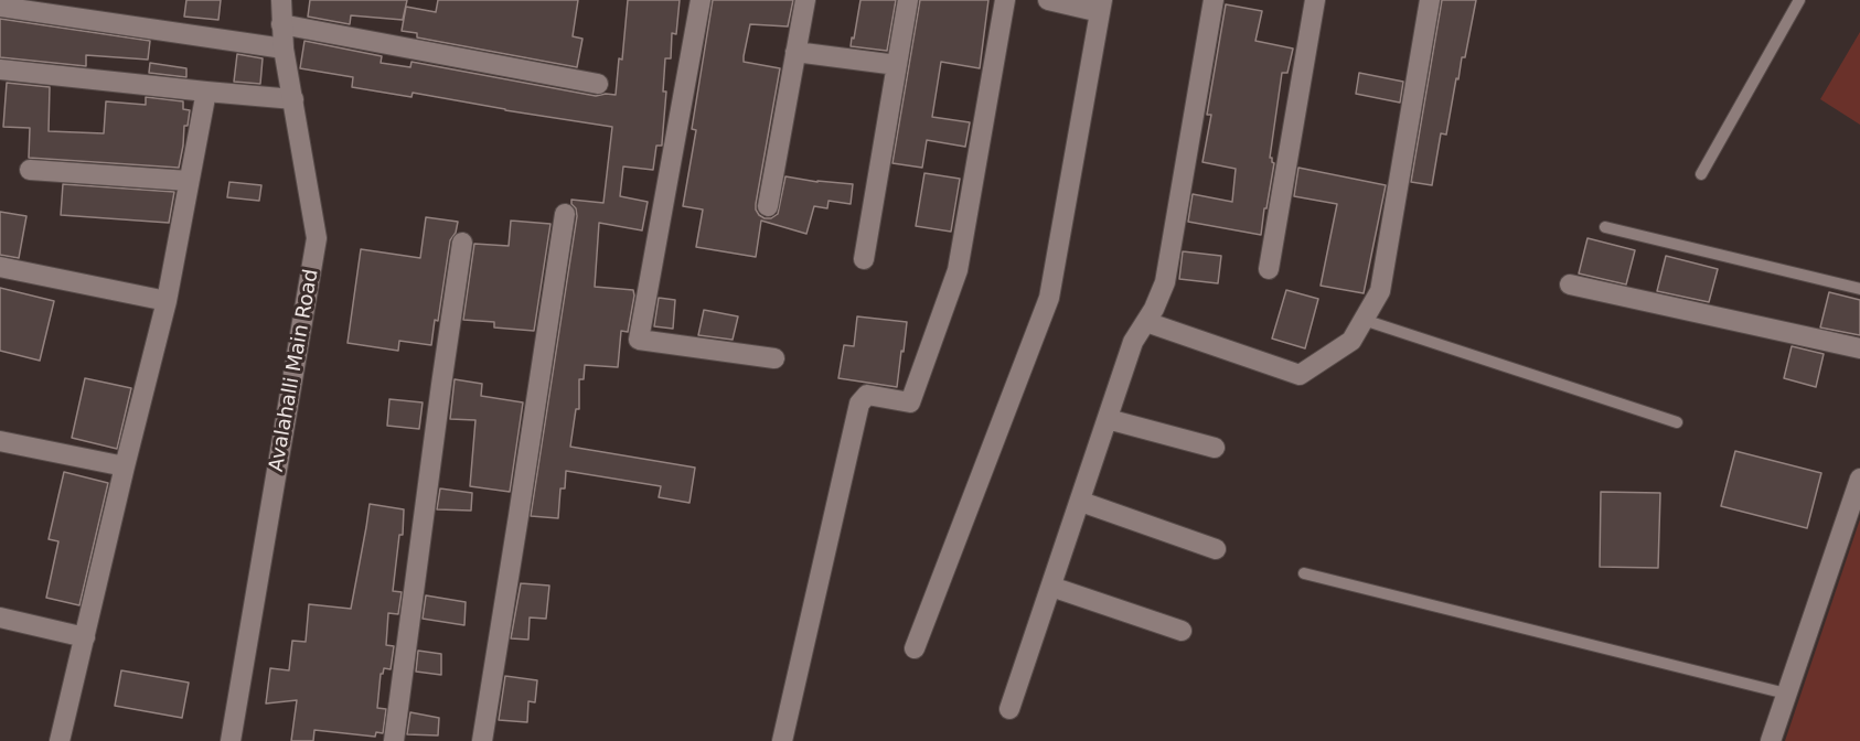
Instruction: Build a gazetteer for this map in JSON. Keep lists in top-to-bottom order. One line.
{"streets":{"street":["Avalahalli Main Road"]}}
